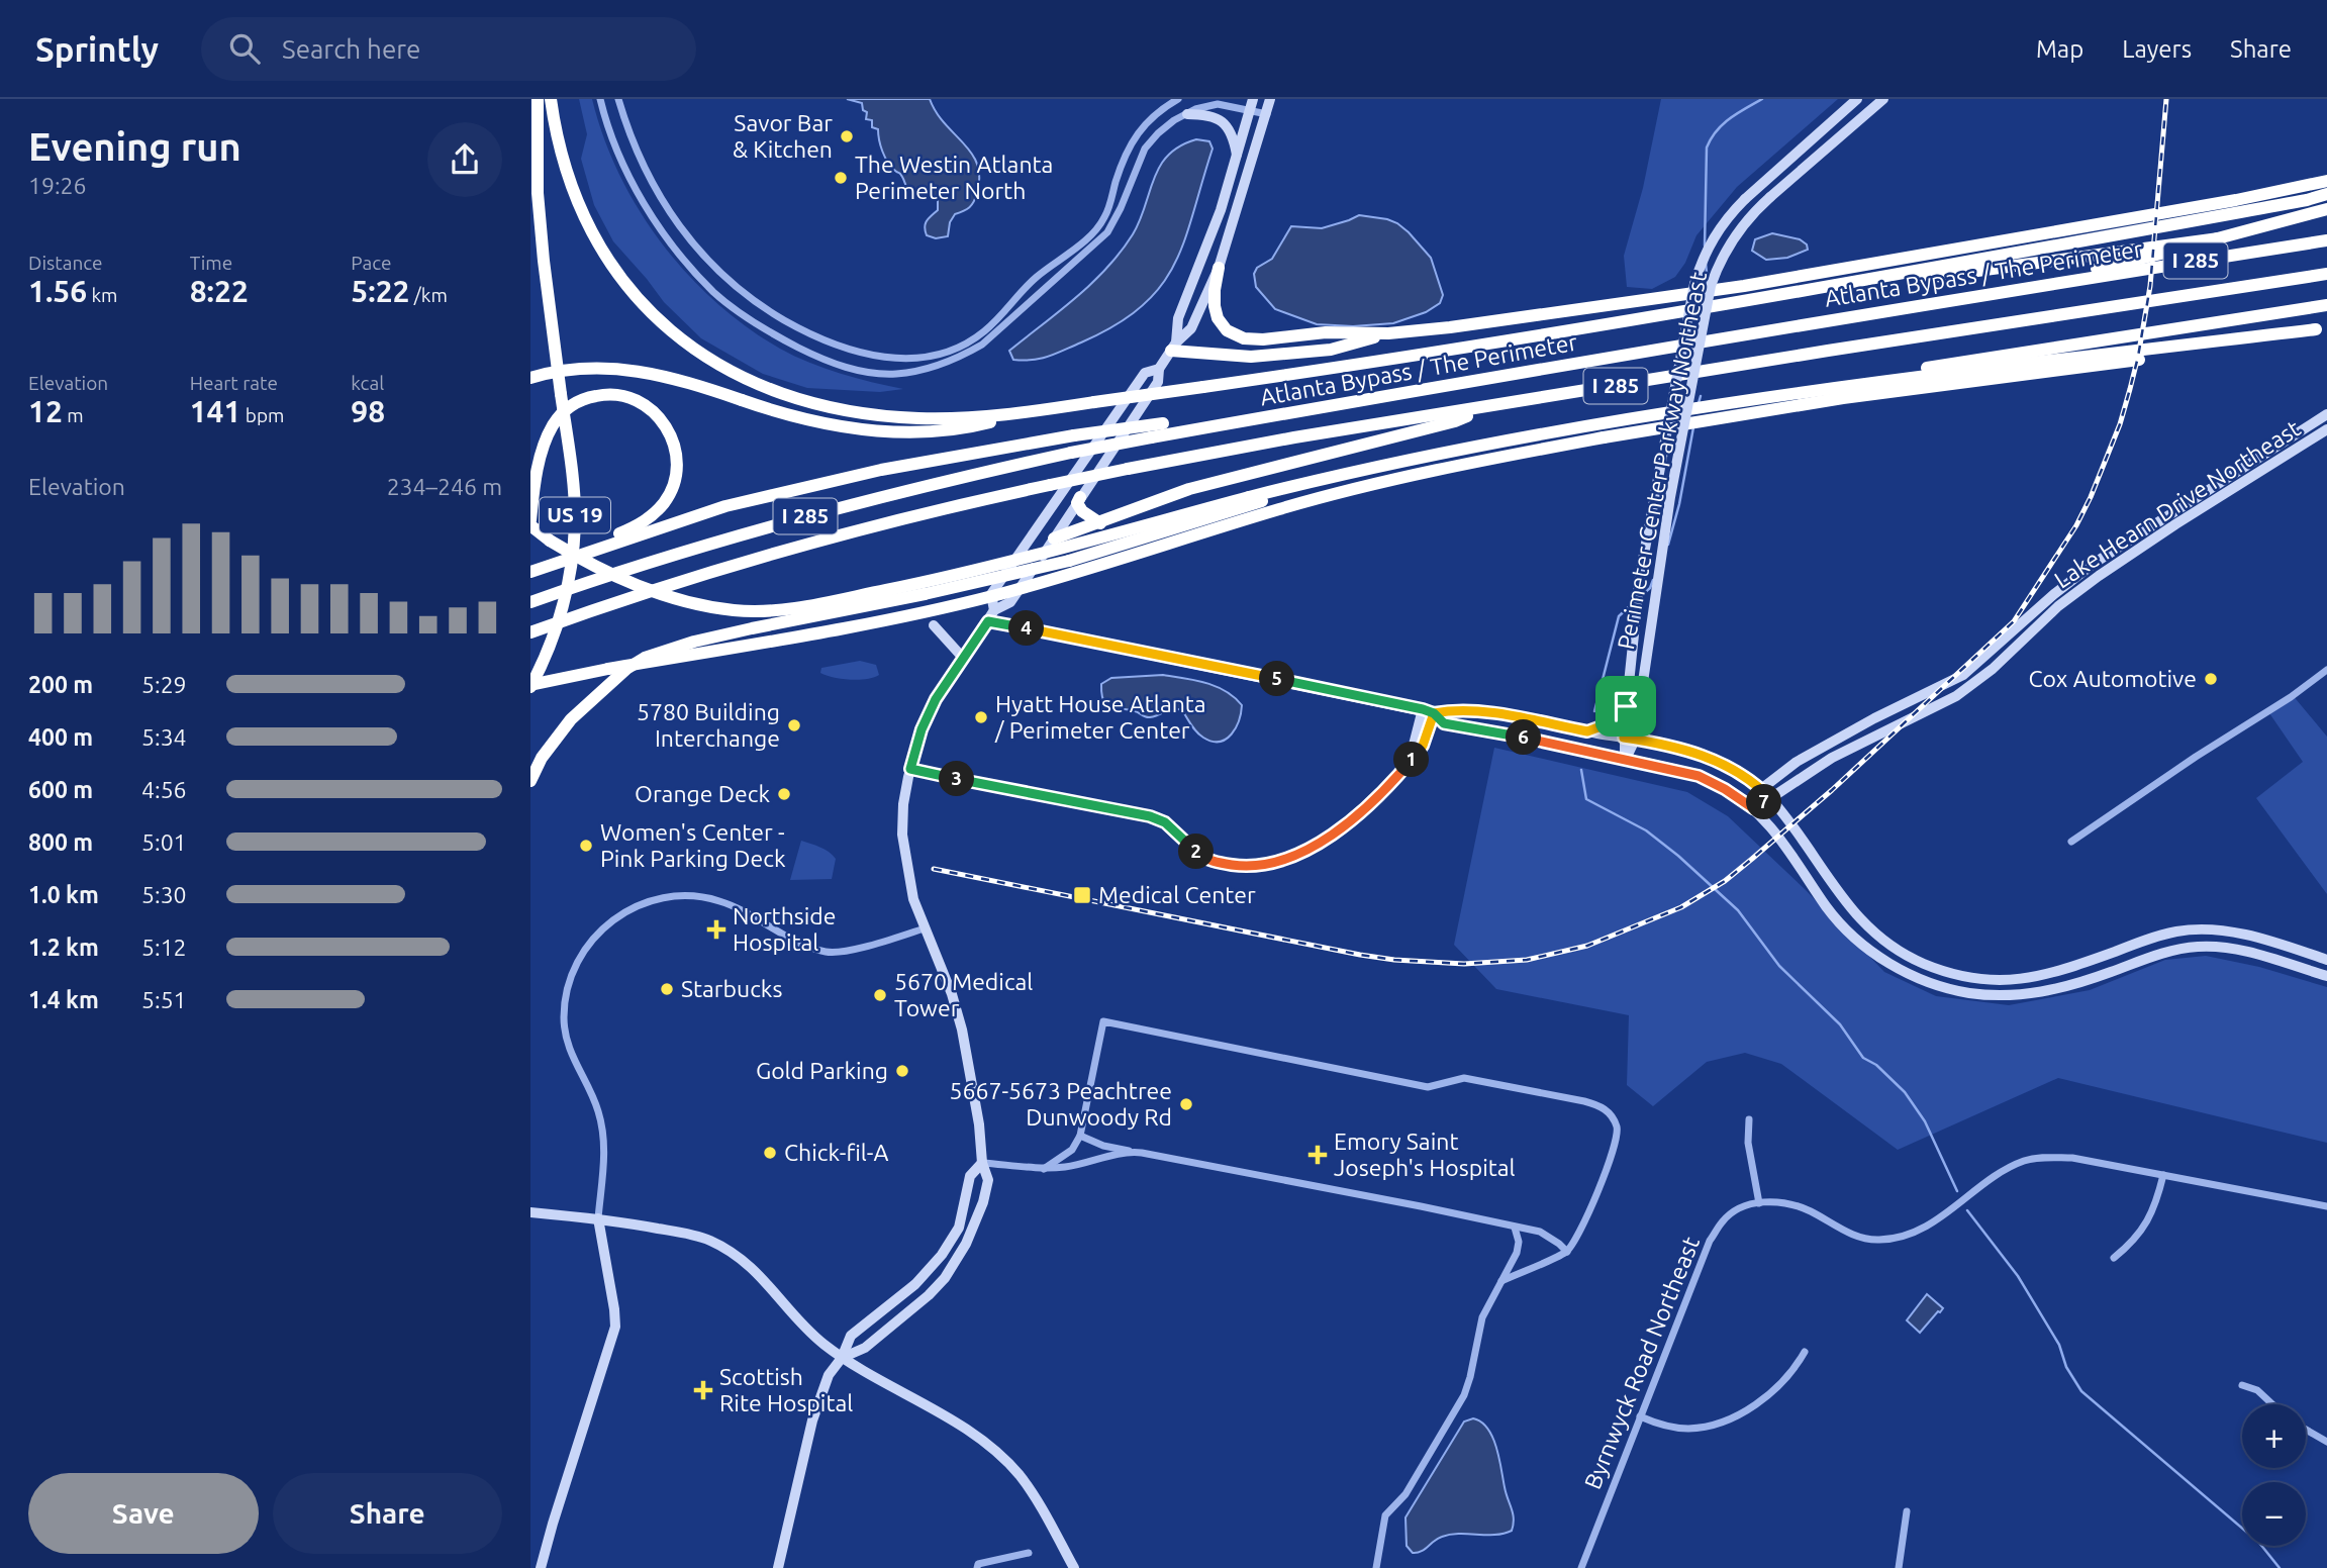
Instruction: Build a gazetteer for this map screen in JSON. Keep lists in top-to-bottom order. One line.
{"streets":{"highway":["I 285","Atlanta Bypass / The Perimeter","US 19"],"main road":["Perimeter Center Parkway Northeast","Lake Hearn Drive Northeast"],"street":["Byrnwyck Road Northeast"]},"places":{"other":["Savor Bar & Kitchen","The Westin Atlanta Perimeter North","Cox Automotive","Hyatt House Atlanta / Perimeter Center","5780 Building Interchange","Orange Deck","Women's Center - Pink Parking Deck","Starbucks","5670 Medical Tower","Gold Parking","5667-5673 Peachtree Dunwoody Rd","Chick-fil-A"],"transit":["Medical Center"],"health":["Northside Hospital","Emory Saint Joseph's Hospital","Scottish Rite Hospital"]},"page":{"header":"Sprintly","search":"Search here","nav":["Map","Layers","Share"],"heading":["Evening run","19:26"],"stats":[["Distance","1.56 km"],["Time","8:22"],["Pace","5:22 /km"],["Elevation","12 m"],["Heart rate","141 bpm"],["kcal","98"]],"chart":["Elevation","234–246 m"],"pins":["4","5","6","1","3","7","2"],"list":[{"name":"200 m","note":"5:29"},{"name":"400 m","note":"5:34"},{"name":"600 m","note":"4:56"},{"name":"800 m","note":"5:01"},{"name":"1.0 km","note":"5:30"},{"name":"1.2 km","note":"5:12"},{"name":"1.4 km","note":"5:51"}],"map_buttons":["+","−"],"buttons":["Save","Share"]}}
